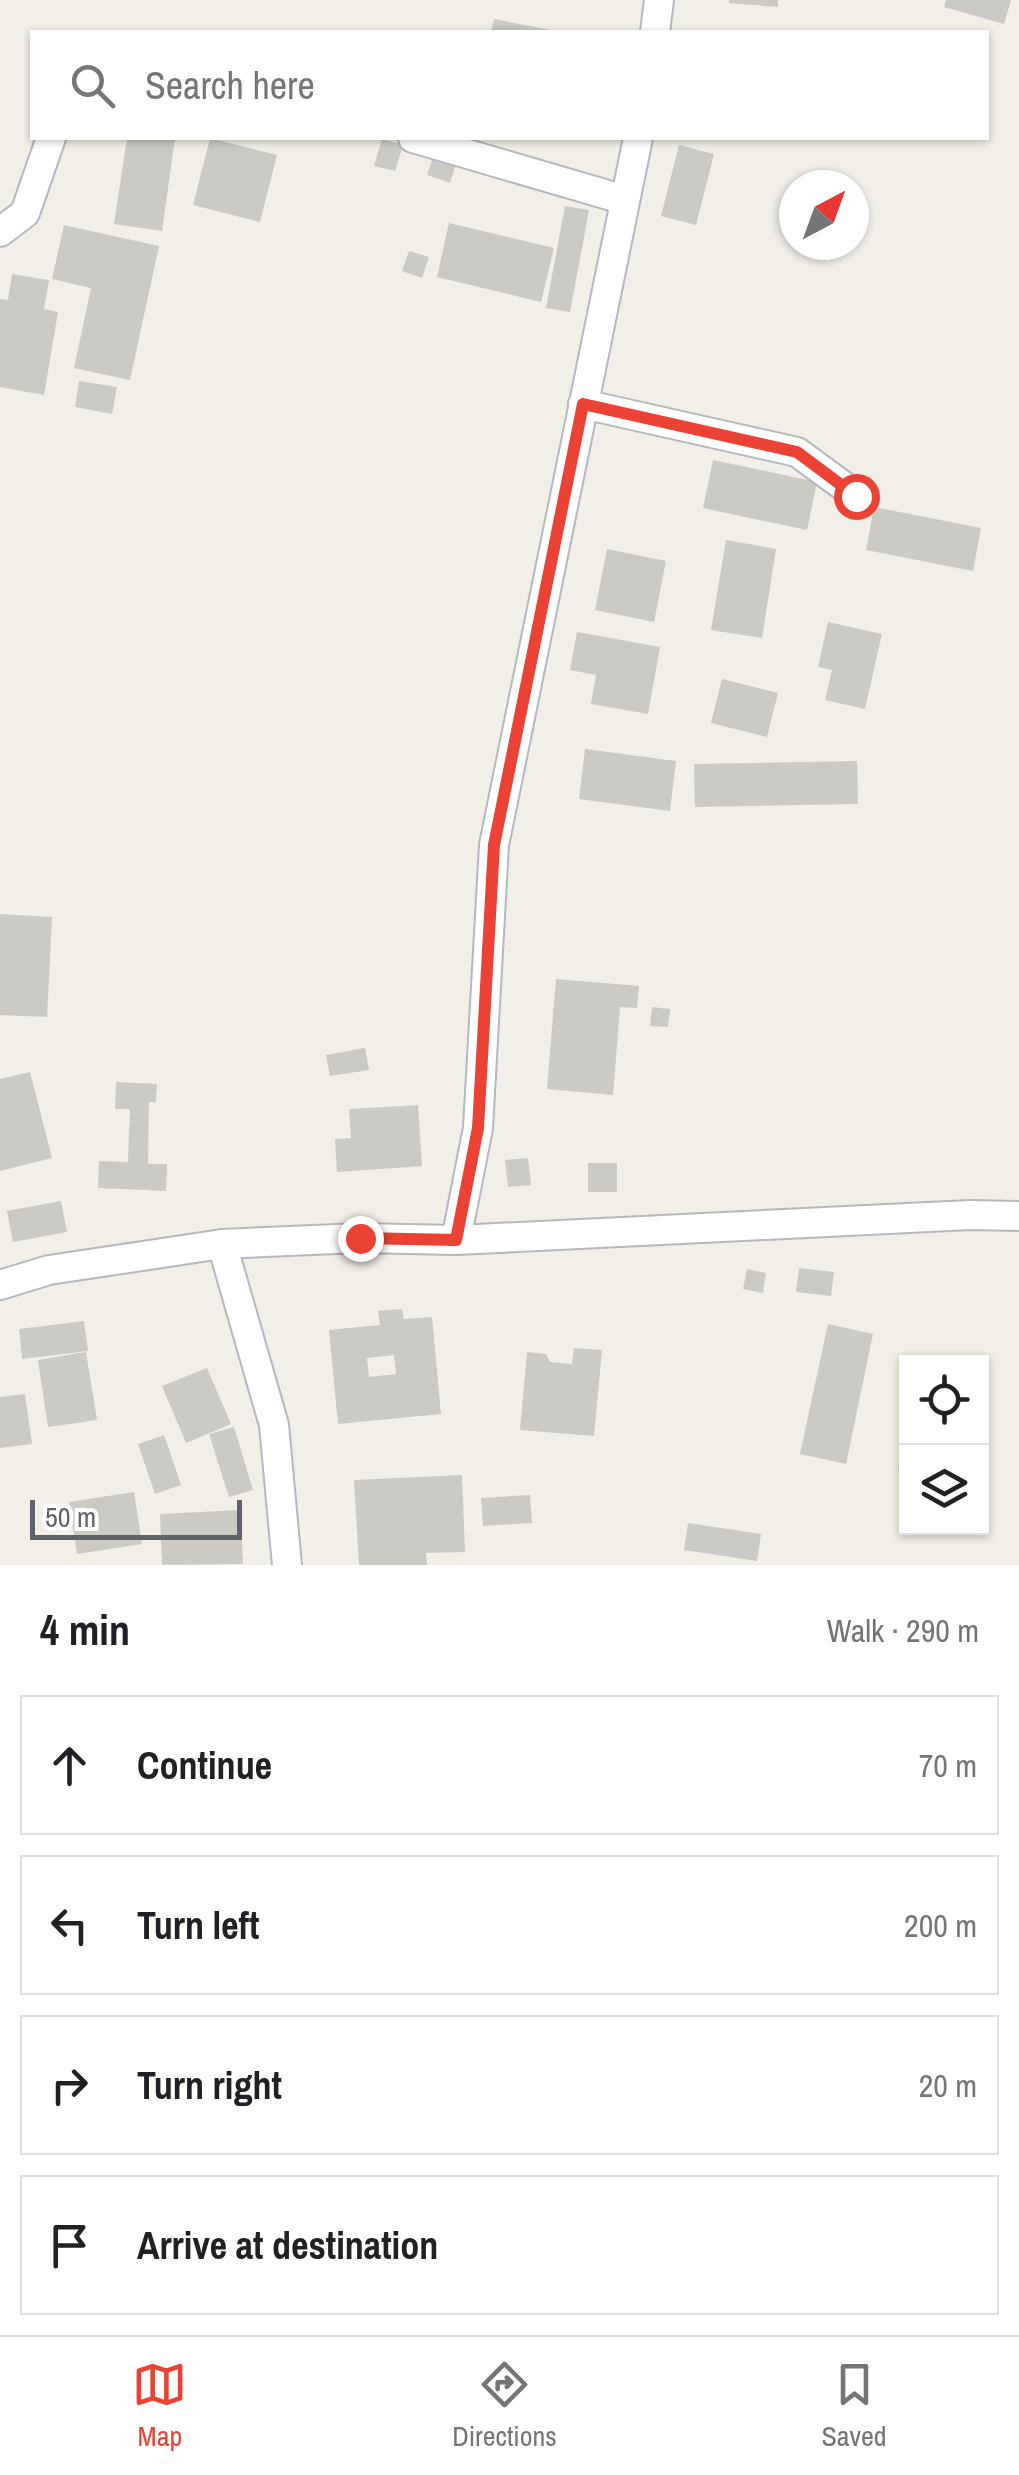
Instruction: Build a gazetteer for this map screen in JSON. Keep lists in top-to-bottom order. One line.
{"scale_bar":"50 m","north":"top right","page":{"search":"Search here","scale":"50 m","heading":["4 min","Walk · 290 m"],"list":[["Continue","70 m"],["Turn left","200 m"],["Turn right","20 m"],"Arrive at destination"],"nav":["Map","Directions","Saved"]}}
